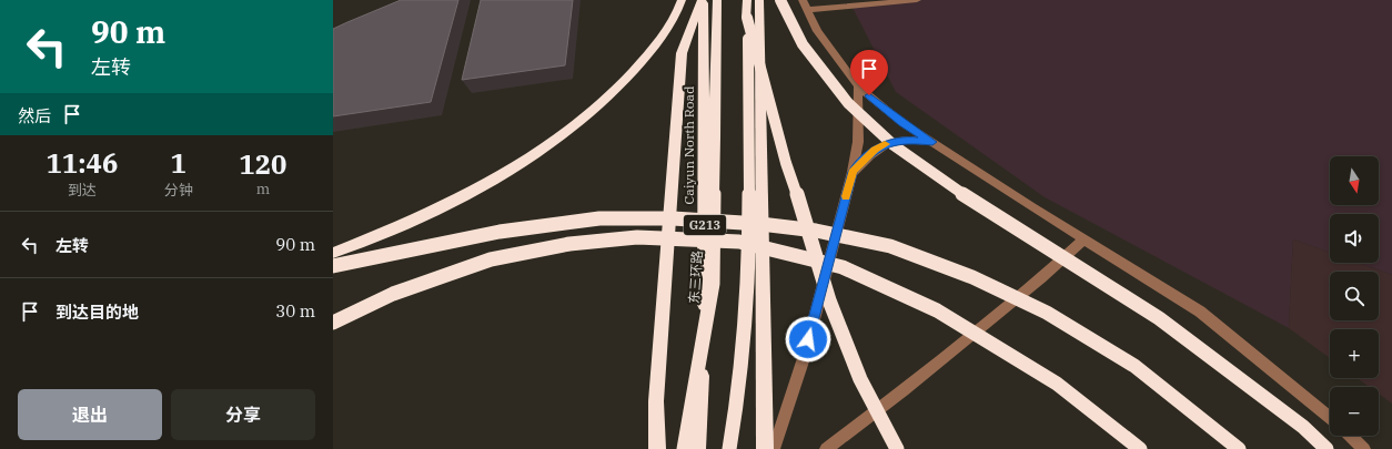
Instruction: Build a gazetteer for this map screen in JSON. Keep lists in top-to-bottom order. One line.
{"streets":{"highway":["Caiyun North Road","G213","东三环路"]},"north":"bottom","page":{"turn":["90 m","左转"],"then":"然后","eta":["11:46","到达","1","分钟","120","m"],"map_buttons":["+","−"],"list":[{"name":"左转","value":"90 m"},{"name":"到达目的地","value":"30 m"}],"buttons":["退出","分享"]}}
